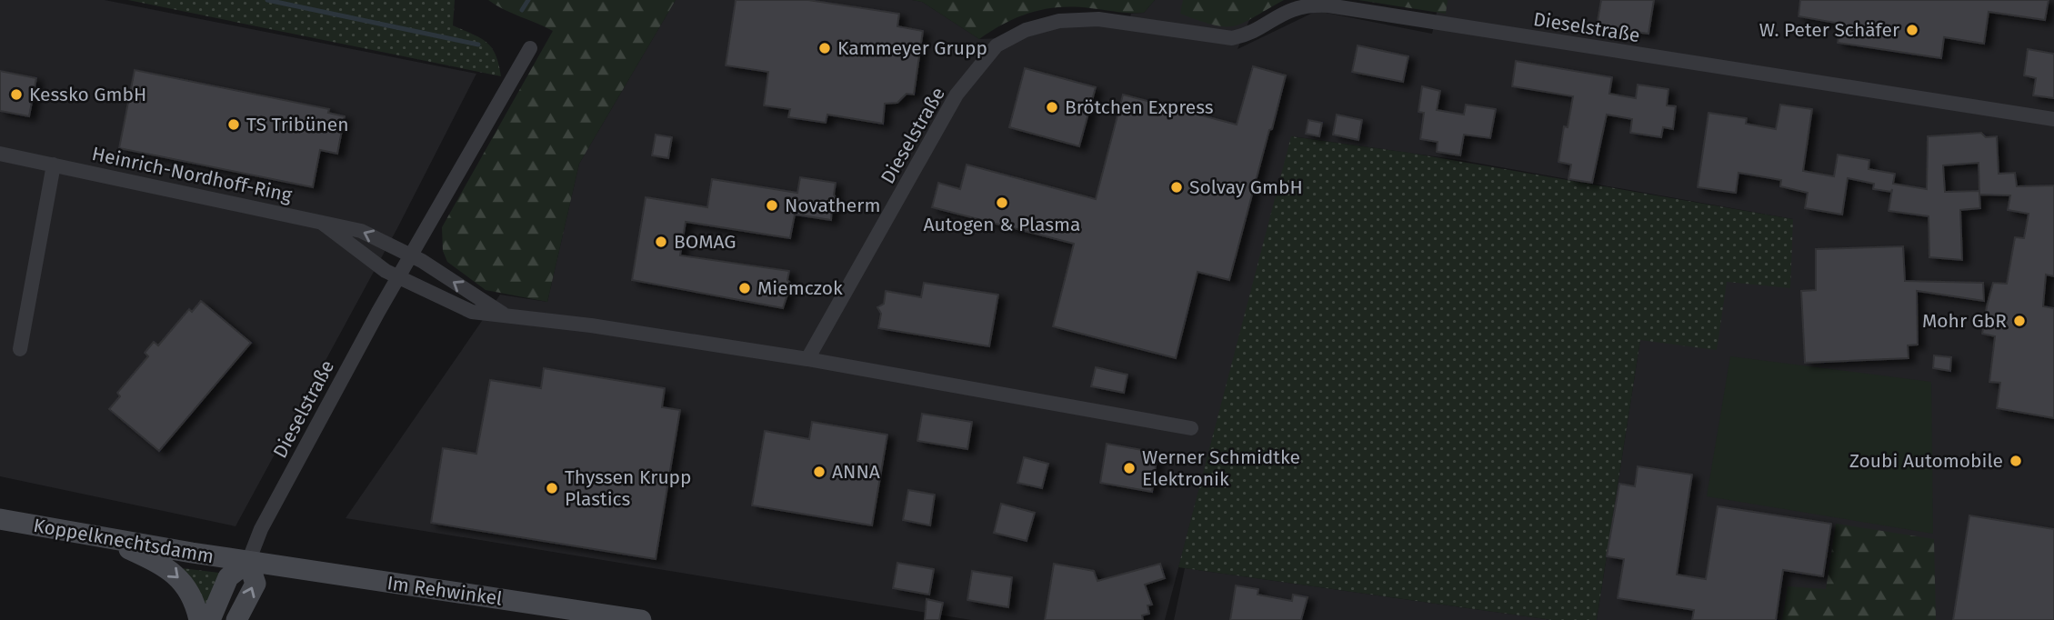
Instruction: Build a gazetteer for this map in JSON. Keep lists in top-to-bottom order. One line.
{"streets":{"street":["Dieselstraße","Heinrich-Nordhoff-Ring","Koppelknechtsdamm","Im Rehwinkel"]},"crossings":[["Dieselstraße","Heinrich-Nordhoff-Ring"],["Dieselstraße","Koppelknechtsdamm"],["Dieselstraße","Im Rehwinkel"],["Koppelknechtsdamm","Im Rehwinkel"]],"places":["W. Peter Schäfer","Kammeyer Grupp","Kessko GmbH","Brötchen Express","TS Tribünen","Solvay GmbH","Autogen & Plasma","Novatherm","BOMAG","Miemczok","Mohr GbR","Zoubi Automobile","Werner Schmidtke Elektronik","ANNA","Thyssen Krupp Plastics"]}
